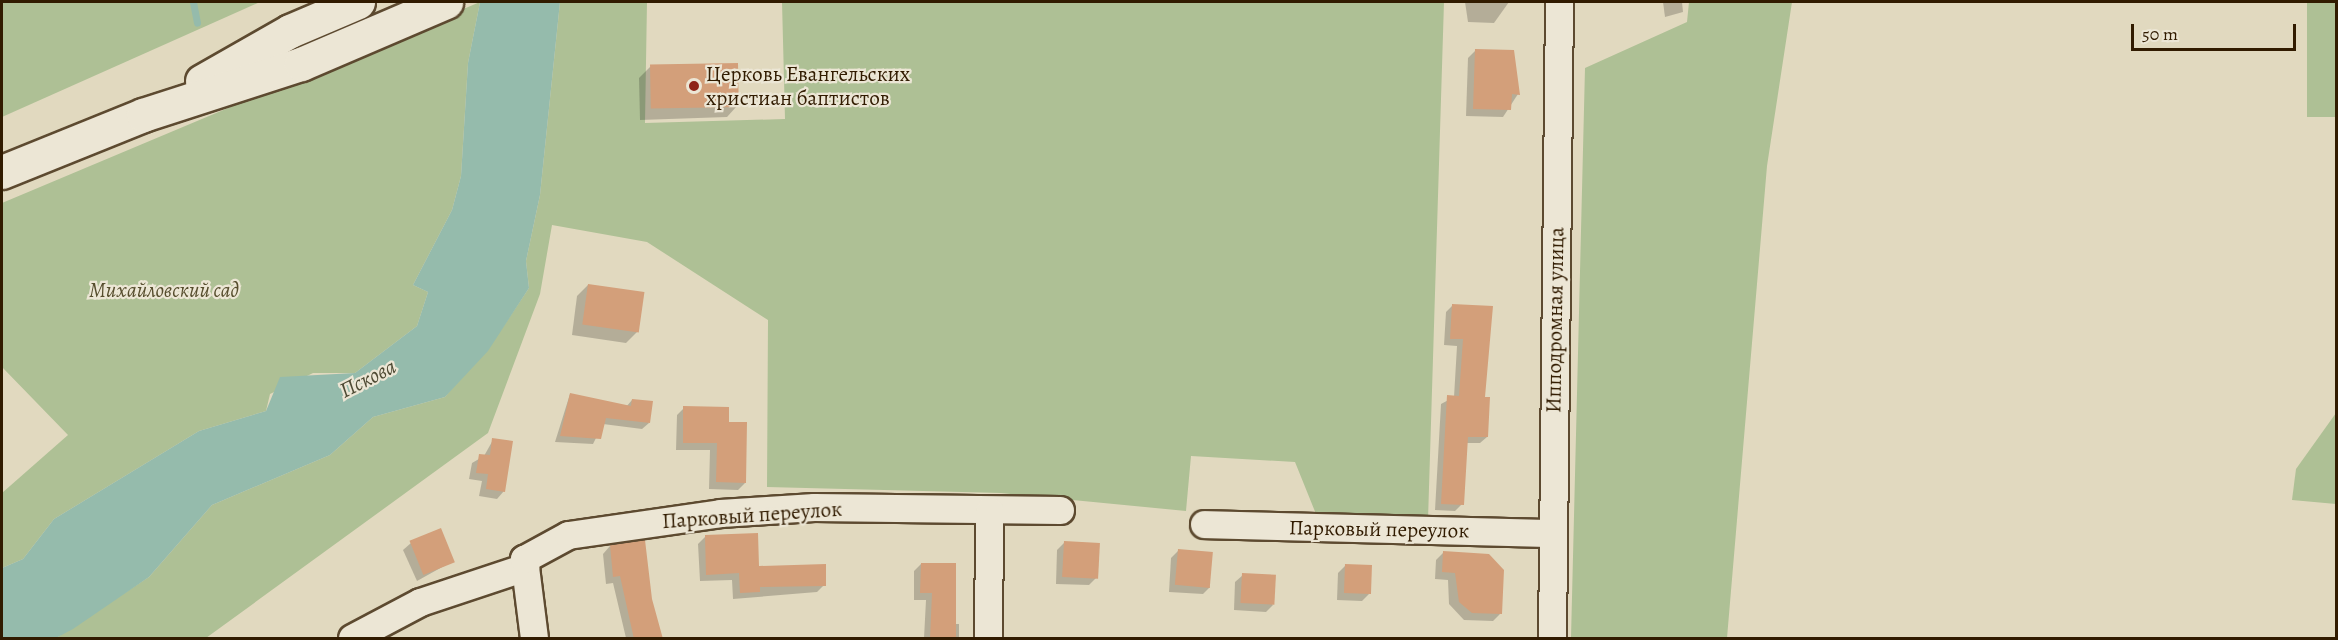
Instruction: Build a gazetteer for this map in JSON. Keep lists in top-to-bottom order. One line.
{"streets":{"street":["Ипподромная улица","Парковый переулок"]},"crossings":[["Ипподромная улица","Парковый переулок"]],"water":["Пскова"],"parks":["Михайловский сад"],"places":["Церковь Евангельских христиан баптистов"],"scale_bar":"50 m"}
